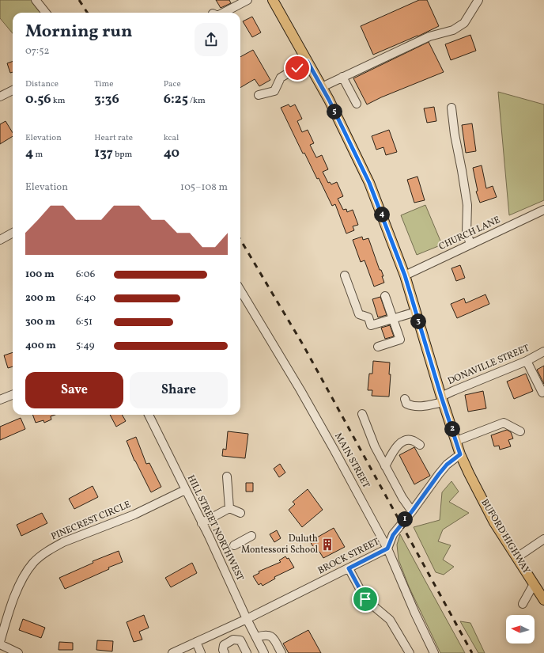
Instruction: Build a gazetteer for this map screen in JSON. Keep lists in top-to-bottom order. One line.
{"streets":{"main road":["BUFORD HIGHWAY"],"street":["CHURCH LANE","DONAVILLE STREET","MAIN STREET","PINECREST CIRCLE","HILL STREET NORTHWEST","BROCK STREET"]},"crossings":[["CHURCH LANE","BUFORD HIGHWAY"],["DONAVILLE STREET","BUFORD HIGHWAY"],["MAIN STREET","BROCK STREET"],["PINECREST CIRCLE","HILL STREET NORTHWEST"],["HILL STREET NORTHWEST","BROCK STREET"],["BUFORD HIGHWAY","BROCK STREET"]],"places":{"building":["Duluth Montessori School"]},"north":"left","page":{"heading":["Morning run","07:52"],"stats":[["Distance","0.56 km"],["Time","3:36"],["Pace","6:25 /km"],["Elevation","4 m"],["Heart rate","137 bpm"],["kcal","40"]],"pins":["5","4","3","2","1"],"chart":["Elevation","105–108 m"],"list":[{"name":"100 m","note":"6:06"},{"name":"200 m","note":"6:40"},{"name":"300 m","note":"6:51"},{"name":"400 m","note":"5:49"}],"buttons":["Save","Share"]}}
